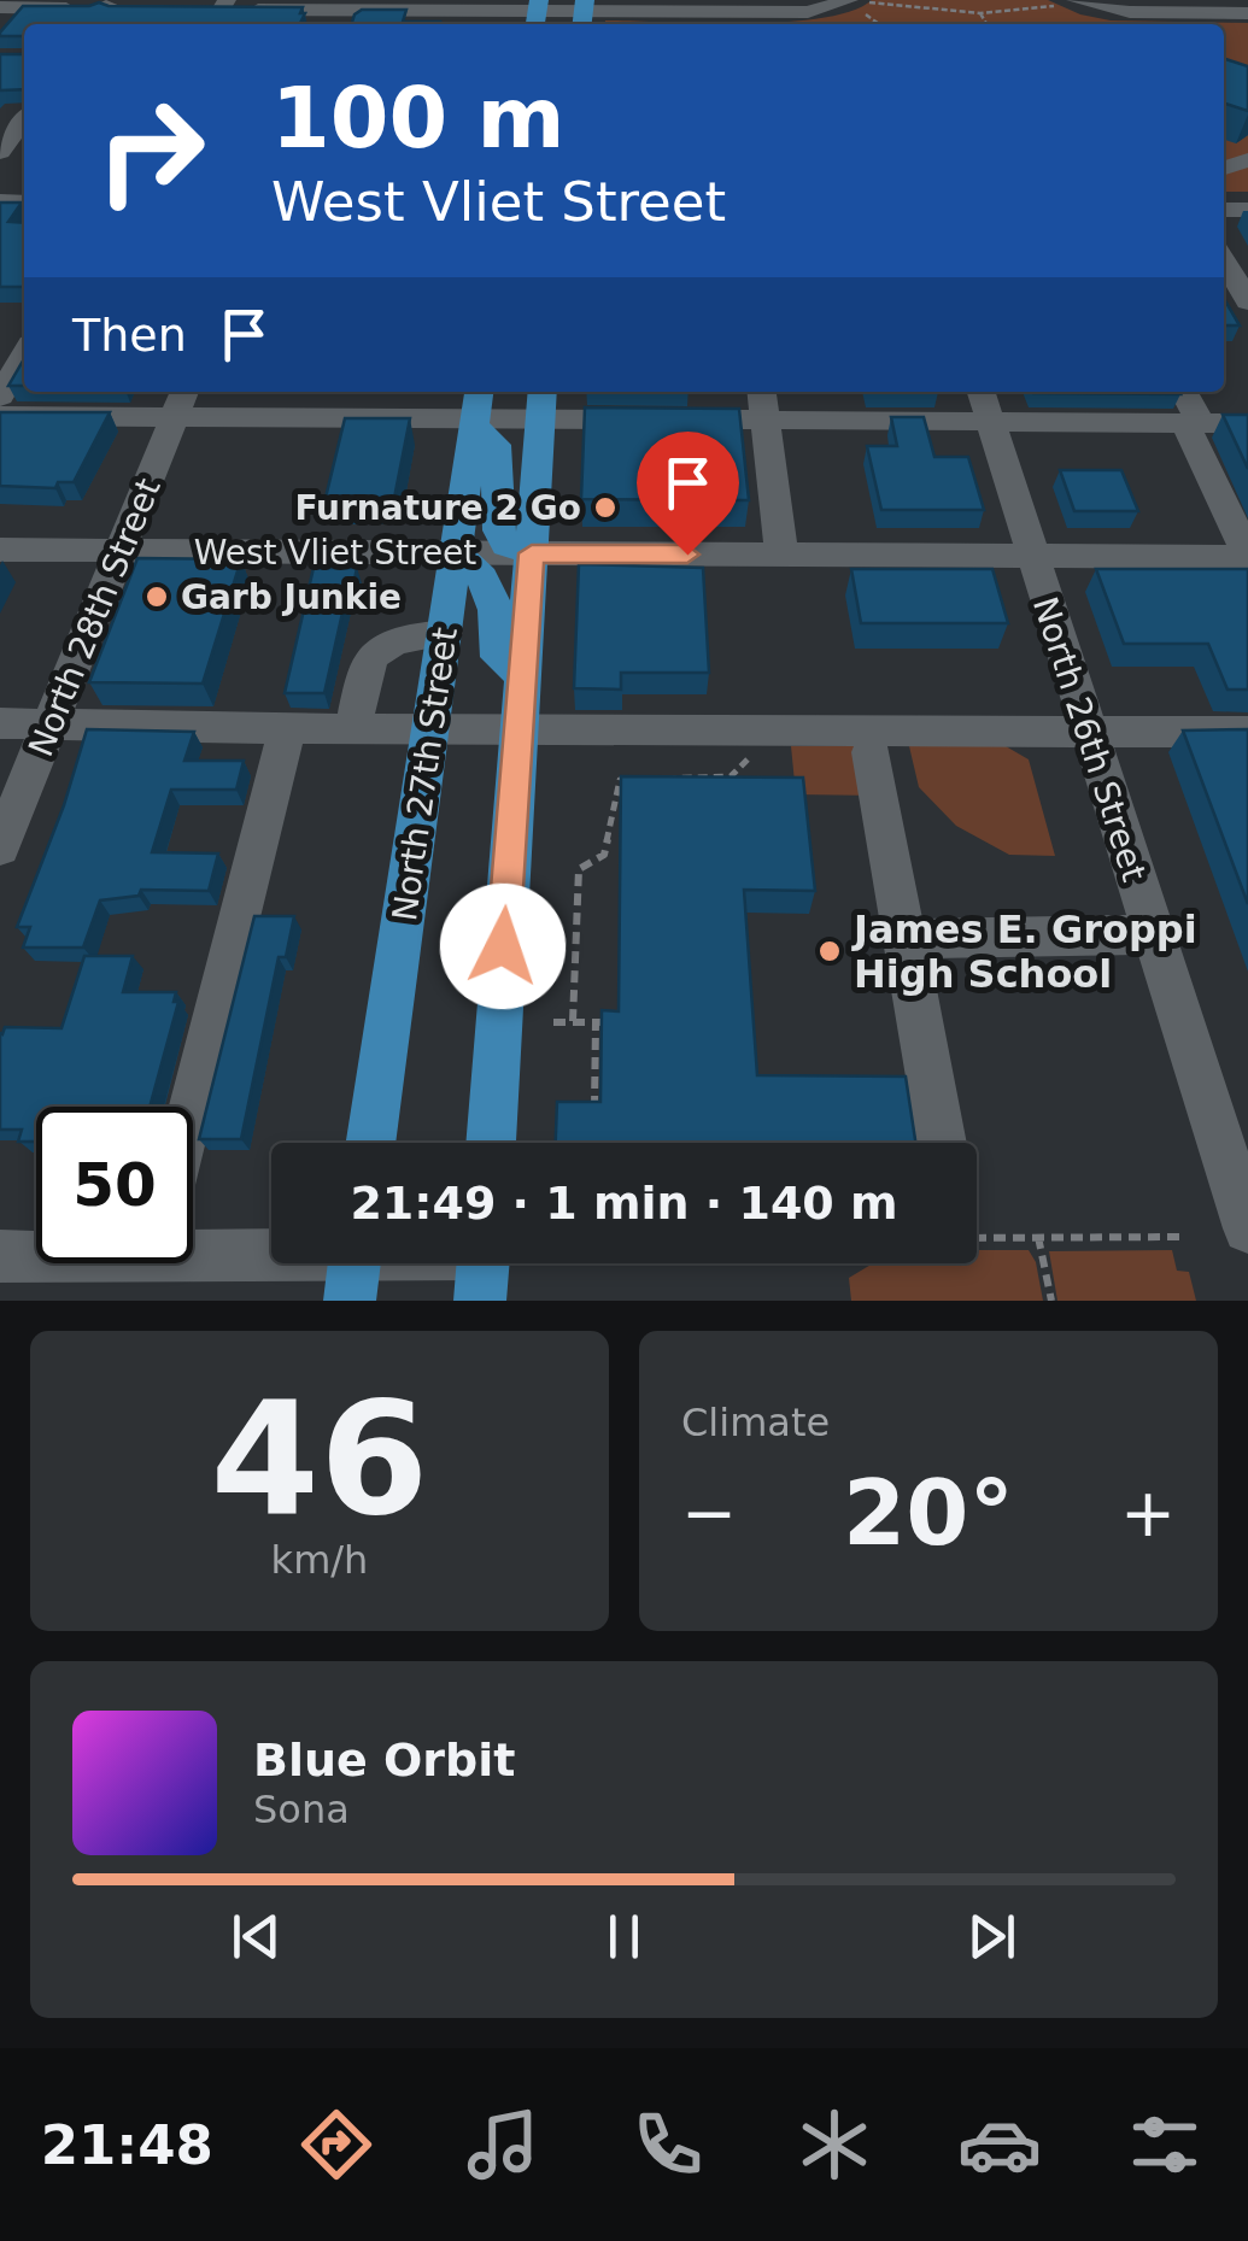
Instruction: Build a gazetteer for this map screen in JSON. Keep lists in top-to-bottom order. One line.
{"streets":{"main road":["North 27th Street"],"street":["West Vliet Street","North 28th Street","North 26th Street"]},"crossings":[["West Vliet Street","North 28th Street"],["West Vliet Street","North 26th Street"],["West Vliet Street","North 27th Street"]],"places":["Furnature 2 Go","Garb Junkie","James E. Groppi High School"],"page":{"turn":["100 m","West Vliet Street"],"then":"Then","limit":"50","trip":"21:49 · 1 min · 140 m","tile":[["46","km/h"],"Climate"],"heat":["−","20°","+"],"song":["Blue Orbit","Sona"],"tabs":"21:48"}}
